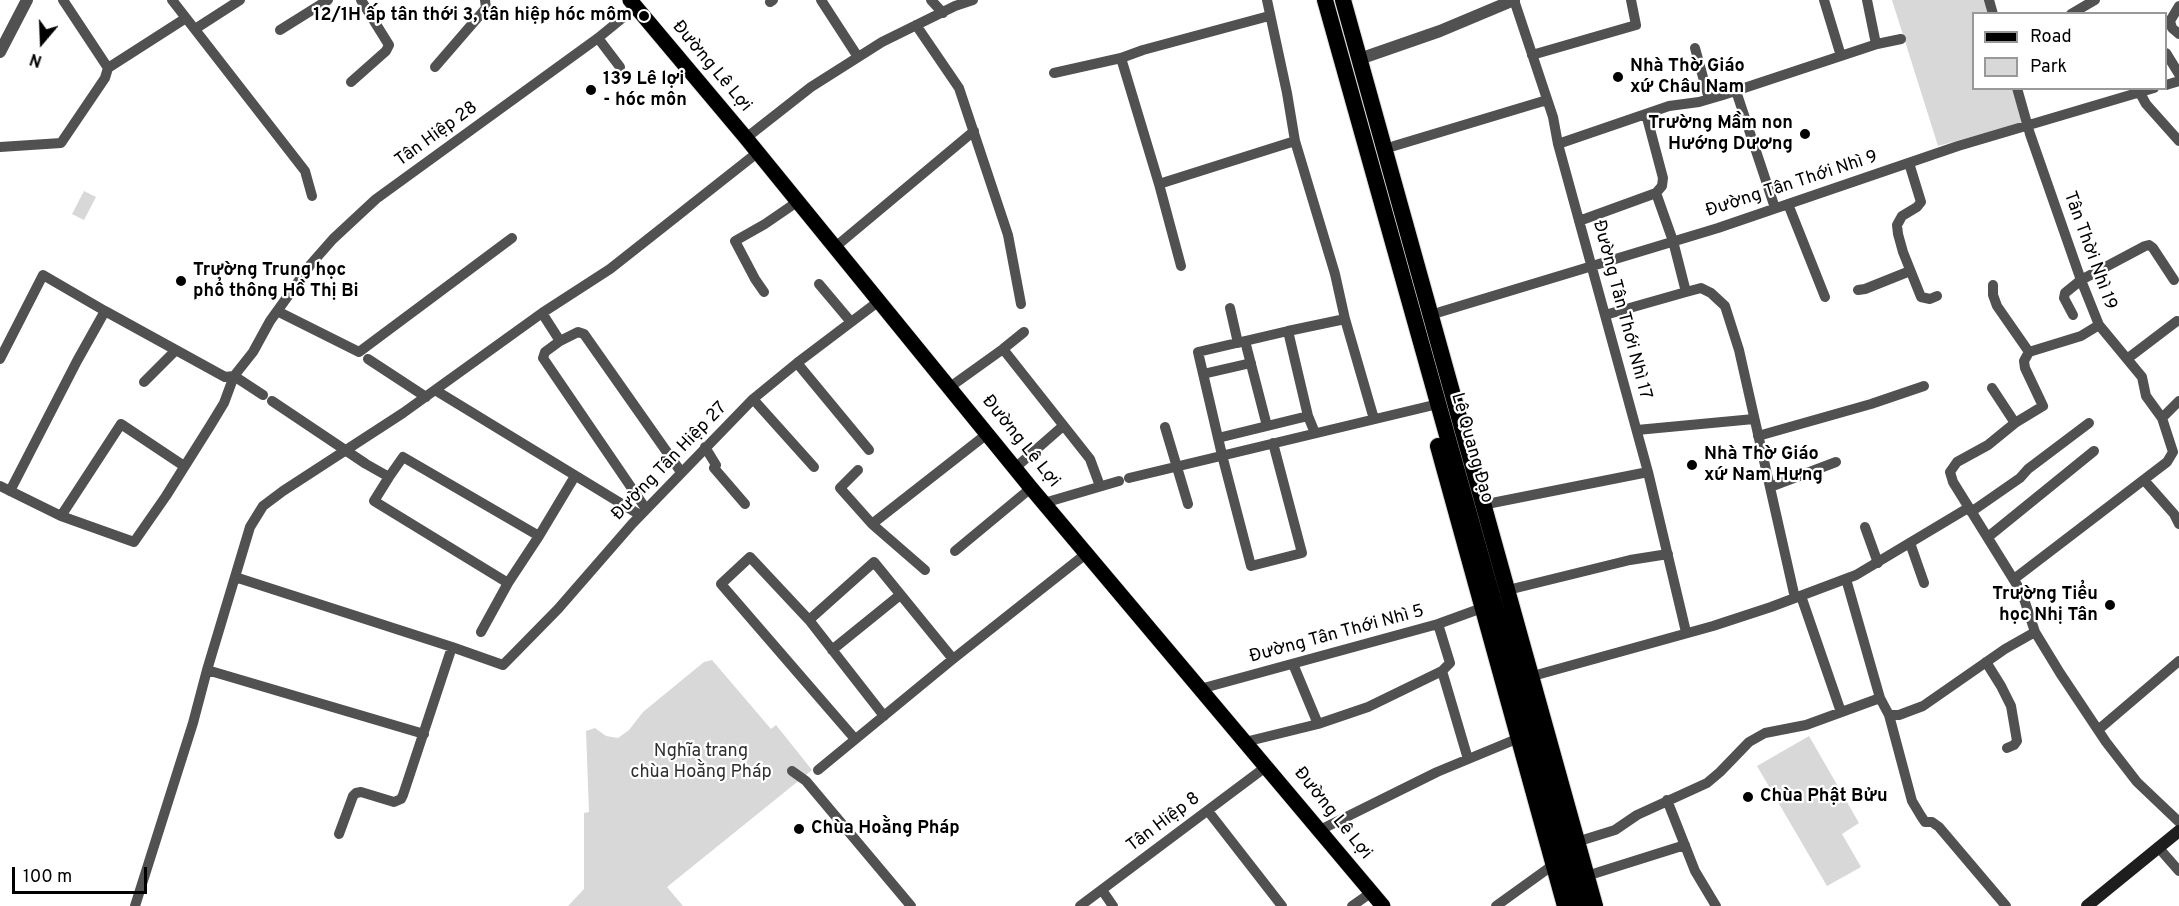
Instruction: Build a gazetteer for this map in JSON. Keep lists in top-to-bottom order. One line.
{"streets":{"highway":["Lê Quang Đạo"],"main road":["Đường Lê Lợi"],"street":["Tân Hiệp 28","Đường Tân Thới Nhì 9","Tân Thời Nhì 19","Đường Tân Thới Nhì 17","Đường Tân Hiệp 27","Đường Tân Thới Nhì 5","Tân Hiệp 8"]},"crossings":[["Đường Lê Lợi","Tân Hiệp 28"],["Đường Lê Lợi","Đường Tân Hiệp 27"],["Đường Lê Lợi","Đường Tân Thới Nhì 5"],["Đường Lê Lợi","Tân Hiệp 8"],["Đường Tân Thới Nhì 9","Tân Thời Nhì 19"],["Đường Tân Thới Nhì 9","Đường Tân Thới Nhì 17"],["Đường Tân Thới Nhì 9","Lê Quang Đạo"],["Lê Quang Đạo","Đường Tân Thới Nhì 5"]],"parks":["Nghĩa trang chùa Hoằng Pháp"],"places":["12/1H ấp tân thới 3, tân hiệp hóc môm","Nhà Thờ Giáo xứ Châu Nam","139 Lê lợi - hóc môn","Trường Mầm non Hướng Dương","Trường Trung học phổ thông Hồ Thị Bi","Nhà Thờ Giáo xứ Nam Hưng","Trường Tiểu học Nhị Tân","Chùa Phật Bửu","Chùa Hoằng Pháp"],"legend":["Road","Park"],"scale_bar":"100 m","north":"bottom"}
